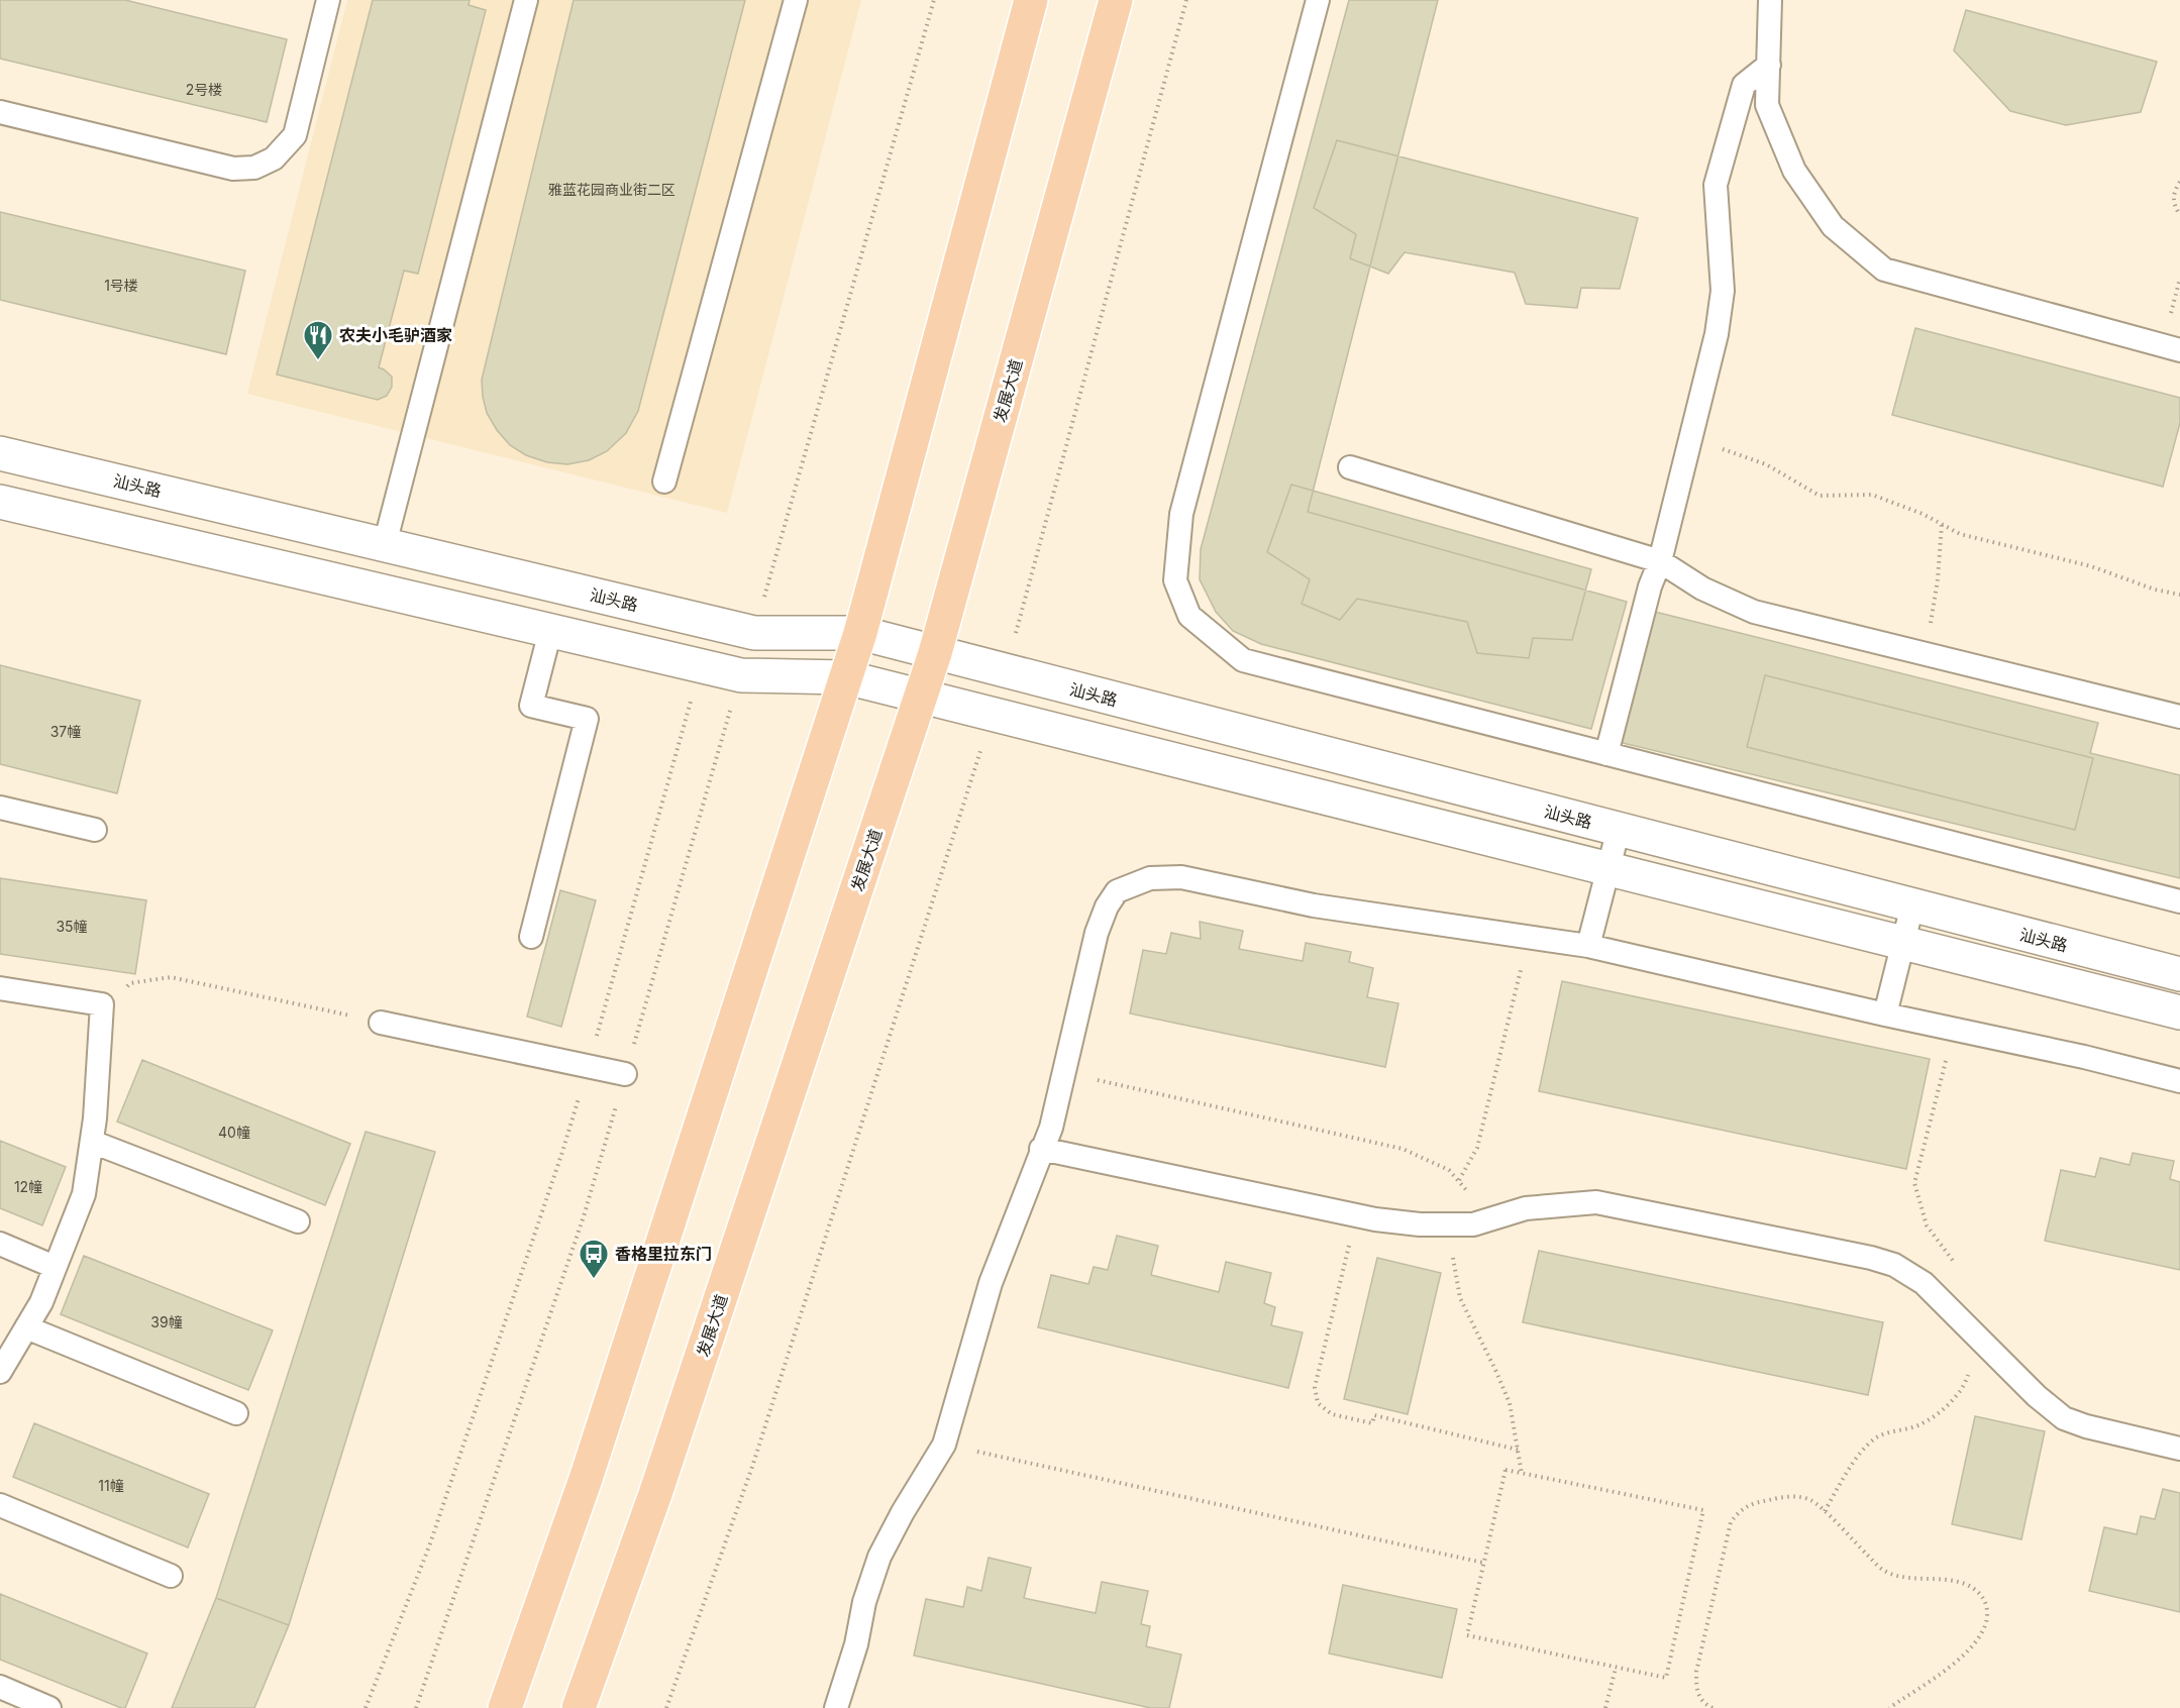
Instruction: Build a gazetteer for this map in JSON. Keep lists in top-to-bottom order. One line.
{"streets":{"main road":["发展大道"],"street":["汕头路"]},"crossings":[["发展大道","汕头路"]],"places":{"restaurant":["农夫小毛驴酒家"],"bus stop":["香格里拉东门"]},"house_numbers":["2号楼","雅蓝花园商业街二区","1号楼","37幢","35幢","40幢","12幢","39幢","11幢"]}
